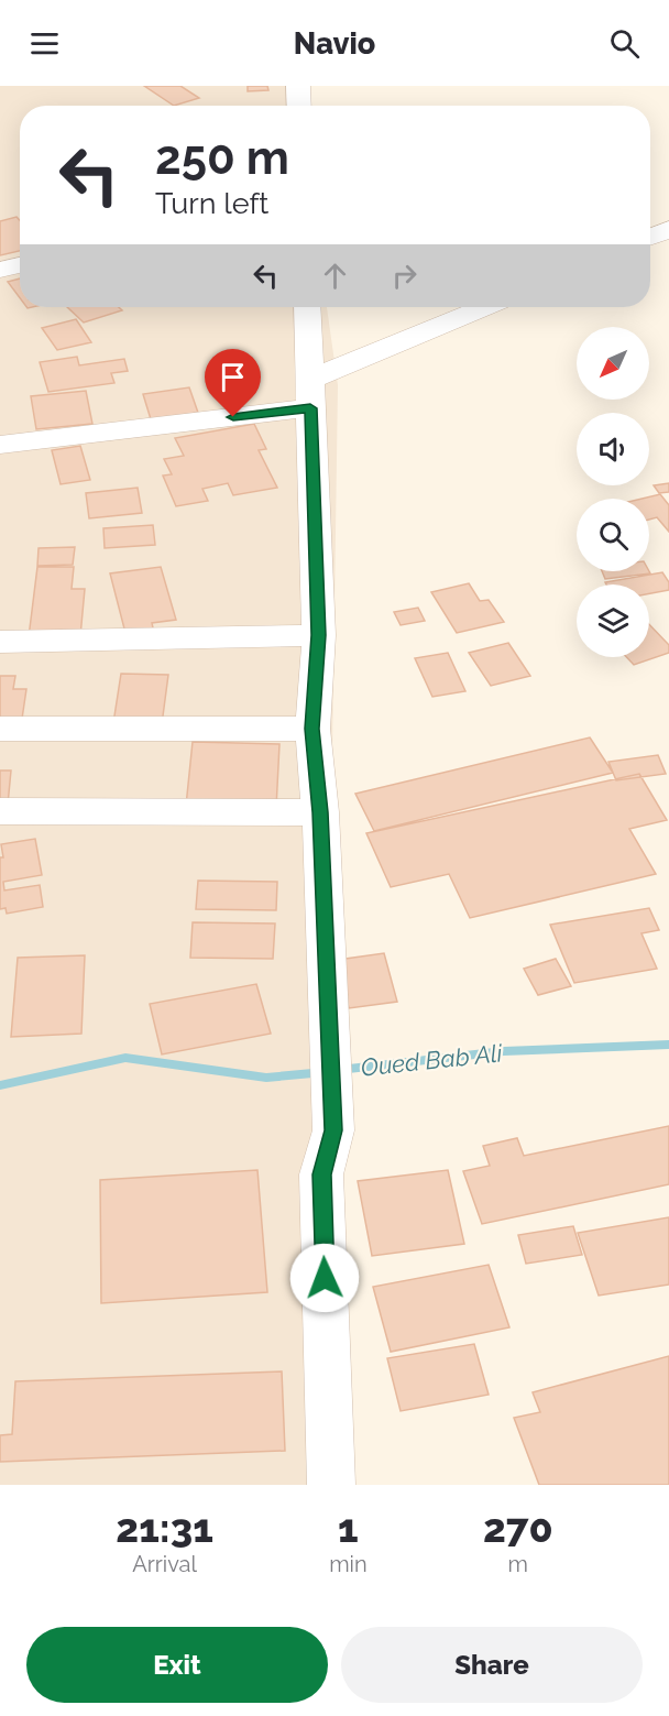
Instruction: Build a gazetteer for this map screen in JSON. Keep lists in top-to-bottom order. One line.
{"water":["Oued Bab Ali"],"north":"bottom left","page":{"header":"Navio","turn":["250 m","Turn left"],"eta":["21:31","Arrival","1","min","270","m"],"buttons":["Exit","Share"]}}
